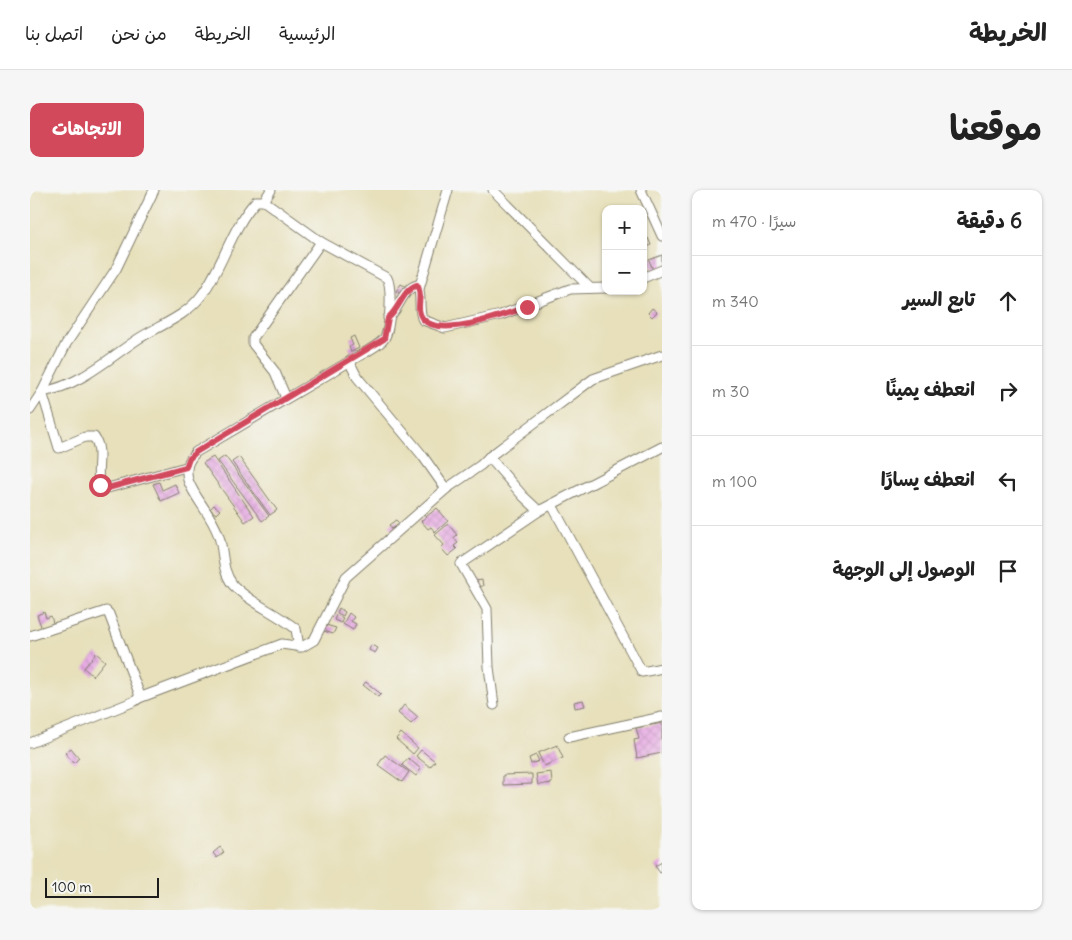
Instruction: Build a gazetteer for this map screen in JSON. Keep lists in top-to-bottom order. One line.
{"scale_bar":"100 m","page":{"header":"الخريطة","nav":["الرئيسية","الخريطة","من نحن","اتصل بنا"],"title":"موقعنا","buttons":"الاتجاهات","heading":["6 دقيقة","سيرًا · 470 m"],"map_buttons":["+","−"],"list":[["تابع السير","340 m"],["انعطف يمينًا","30 m"],["انعطف يسارًا","100 m"],"الوصول إلى الوجهة"],"scale":"100 m"}}
